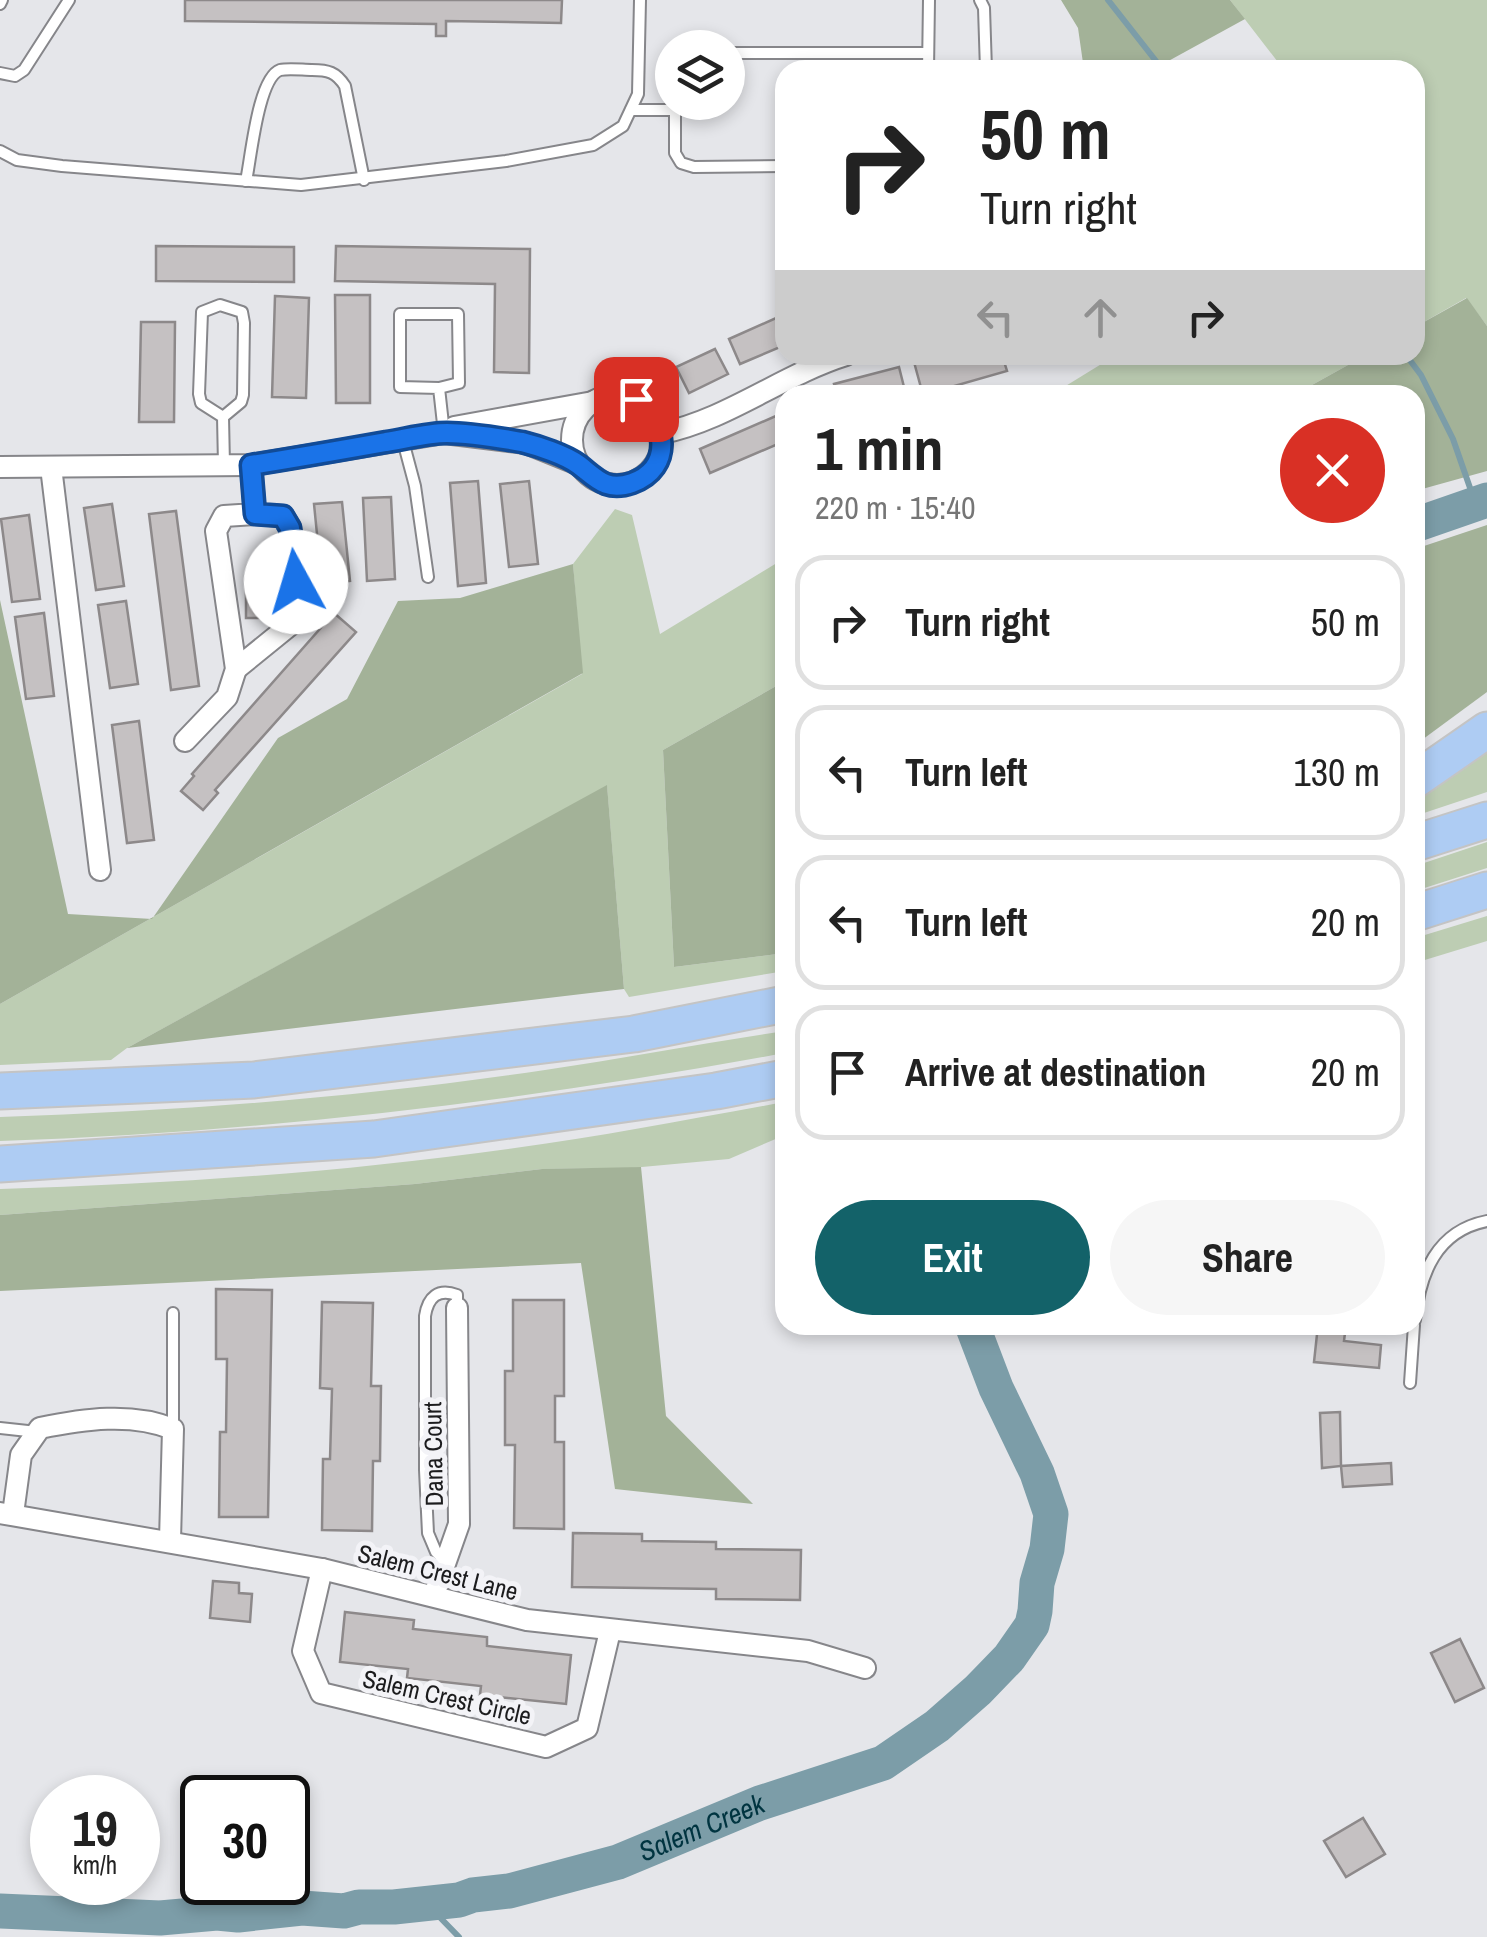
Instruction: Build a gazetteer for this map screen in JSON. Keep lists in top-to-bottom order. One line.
{"streets":{"street":["Dana Court","Salem Crest Lane","Salem Crest Circle"]},"crossings":[["Dana Court","Salem Crest Lane"],["Salem Crest Lane","Salem Crest Circle"]],"water":["Salem Creek"],"page":{"turn":["50 m","Turn right"],"heading":["1 min","220 m · 15:40"],"list":[{"name":"Turn right","value":"50 m"},{"name":"Turn left","value":"130 m"},{"name":"Turn left","value":"20 m"},{"name":"Arrive at destination","value":"20 m"}],"buttons":["Exit","Share"],"speed":"19 km/h","limit":"30"}}
